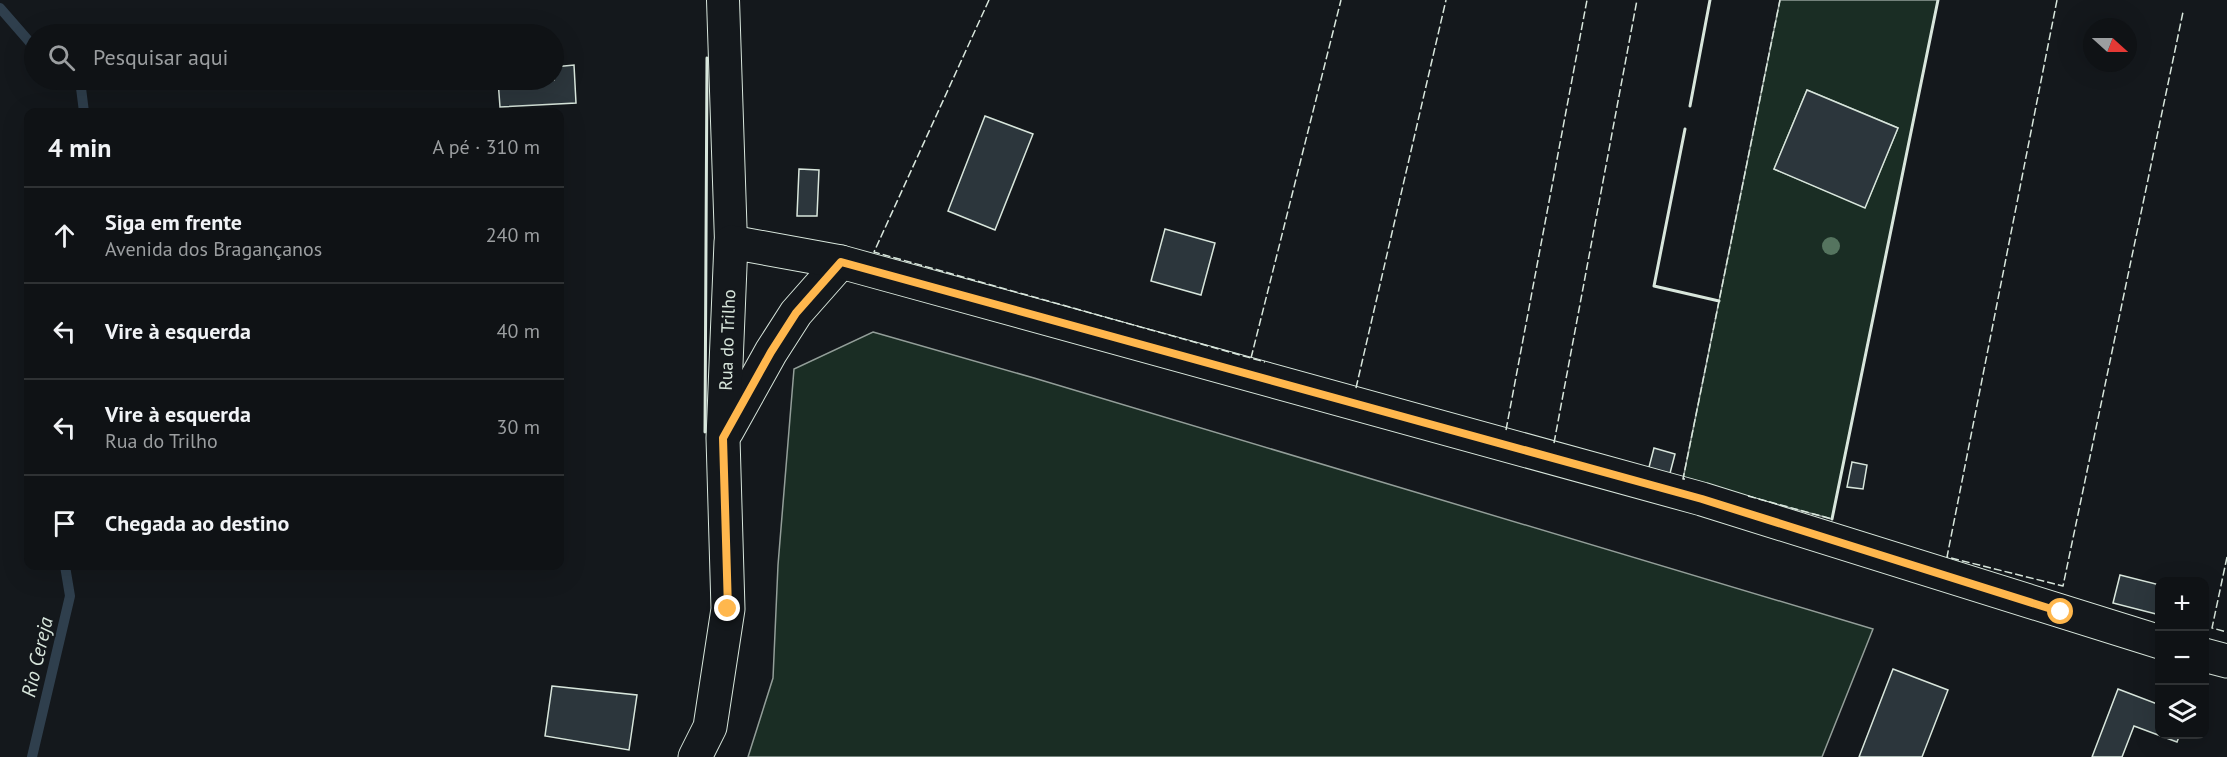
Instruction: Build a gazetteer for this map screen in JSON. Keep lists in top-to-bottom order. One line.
{"streets":{"street":["Rua do Trilho"]},"water":["Rio Cereja"],"north":"right","page":{"search":"Pesquisar aqui","heading":["4 min","A pé · 310 m"],"list":[["Siga em frente","Avenida dos Bragançanos","240 m"],["Vire à esquerda","40 m"],["Vire à esquerda","Rua do Trilho","30 m"],"Chegada ao destino"],"map_buttons":["+","−"]}}
